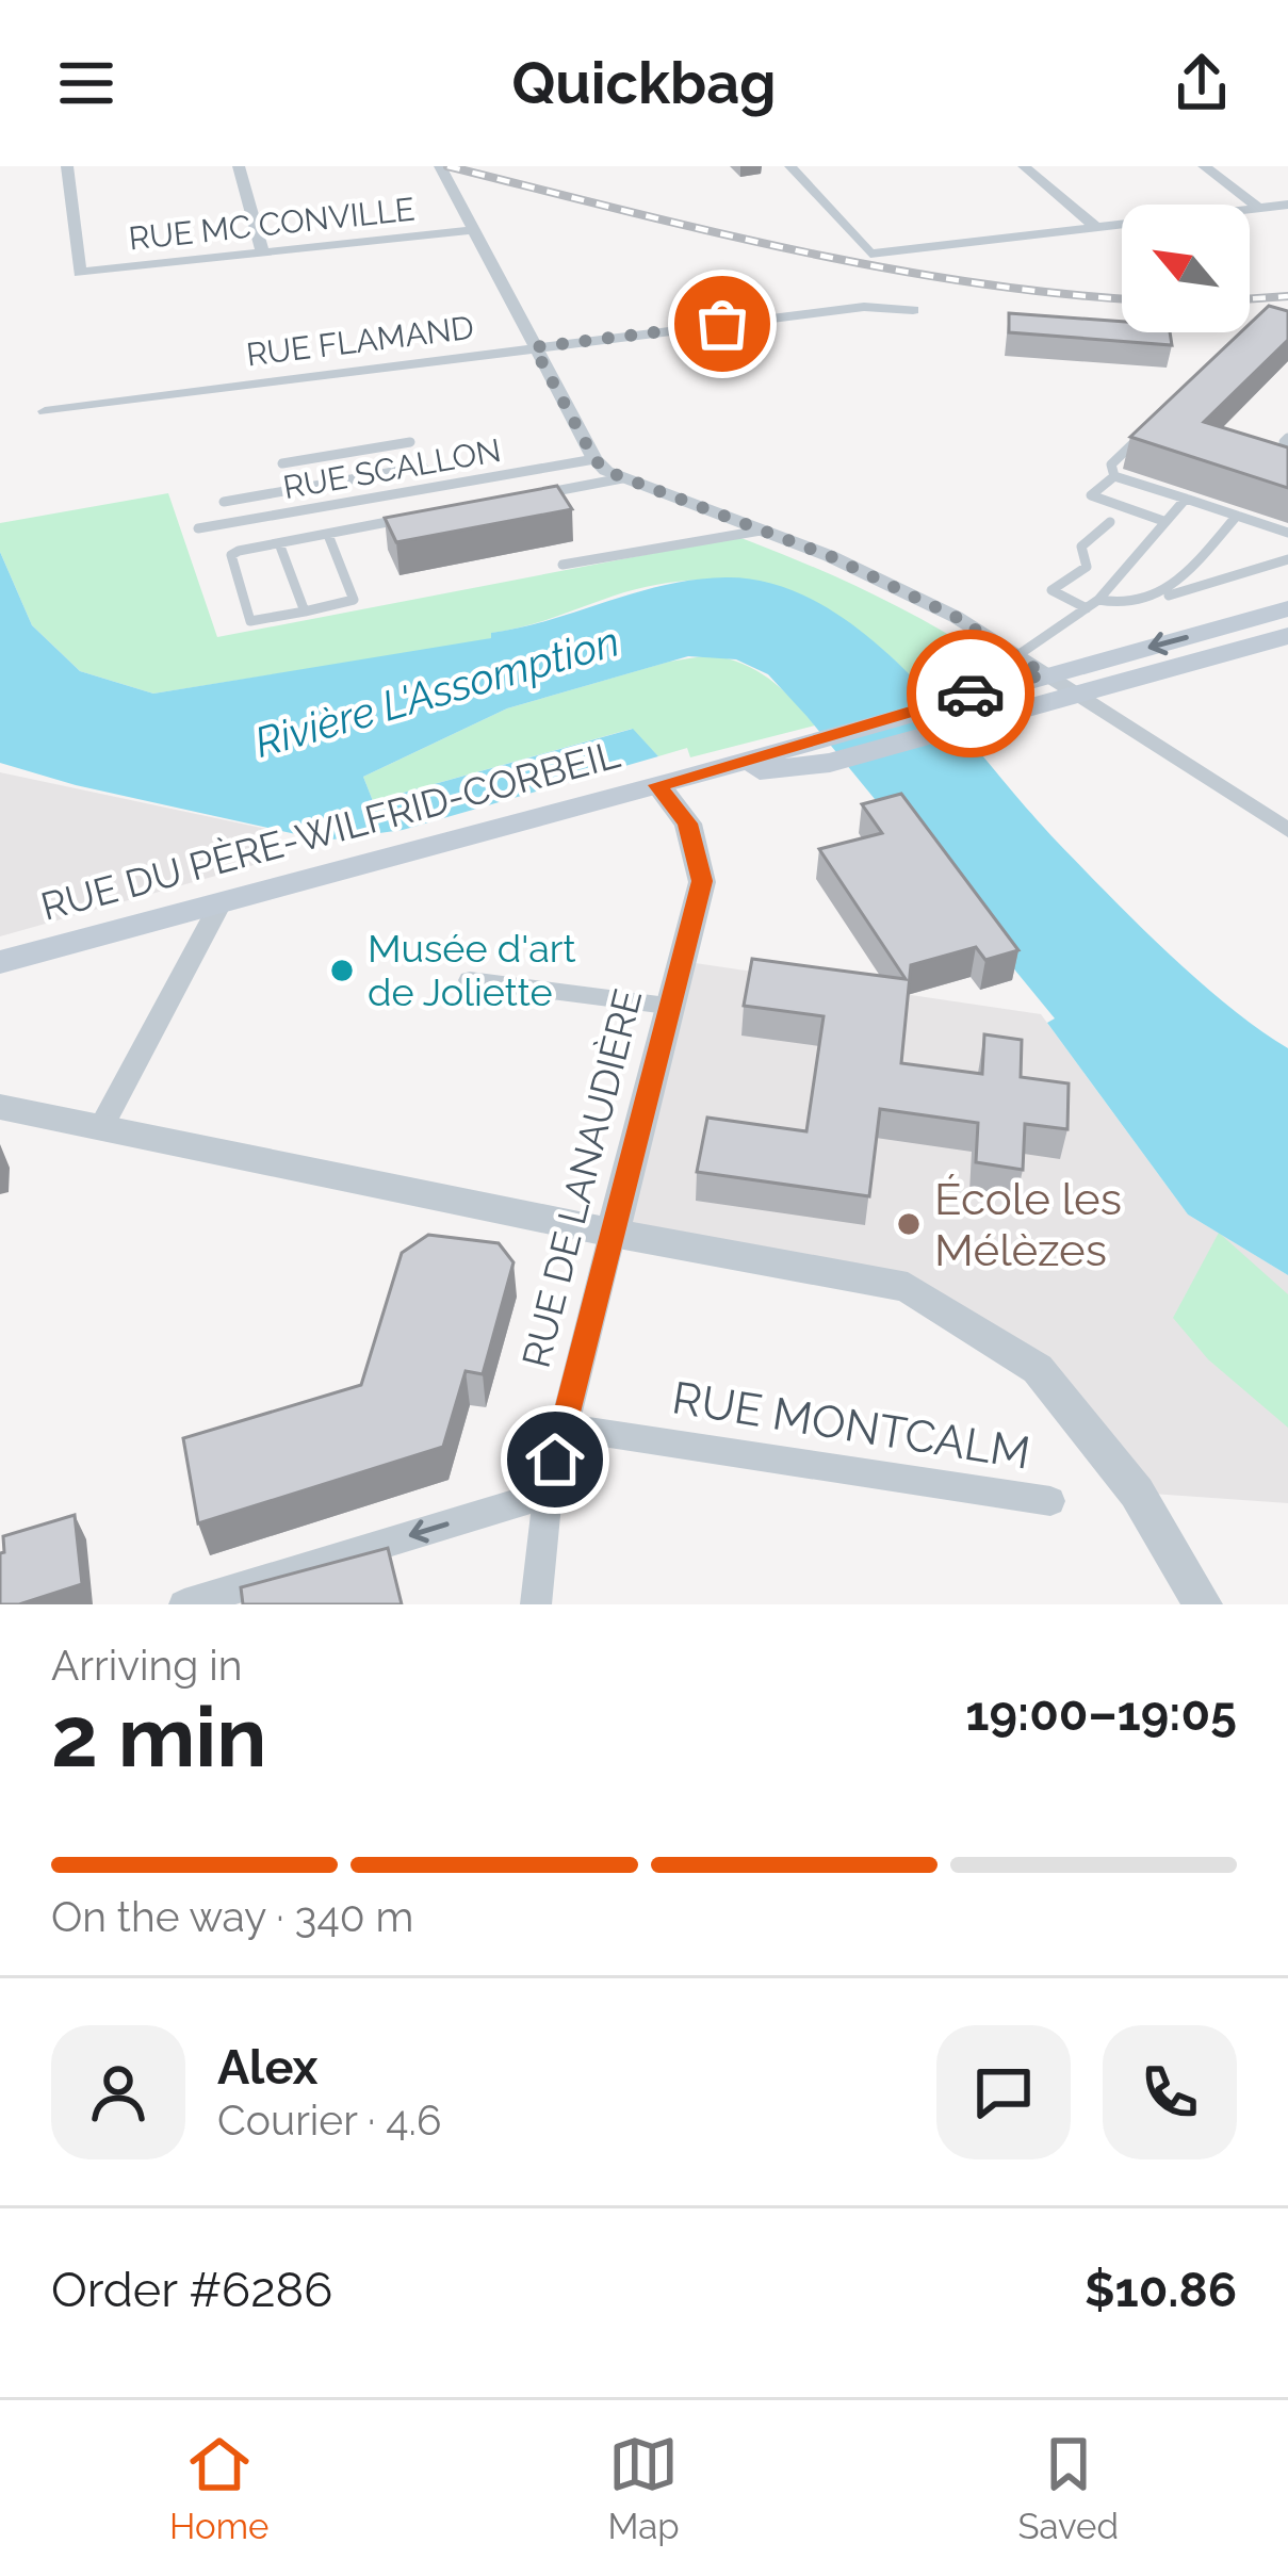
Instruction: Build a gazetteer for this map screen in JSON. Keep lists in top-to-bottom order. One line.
{"streets":{"main road":["RUE DU PÈRE-WILFRID-CORBEIL"],"street":["RUE MC CONVILLE","RUE FLAMAND","RUE DE LANAUDIÈRE","RUE MONTCALM"],"lane":["RUE SCALLON"]},"crossings":[["RUE DU PÈRE-WILFRID-CORBEIL","RUE DE LANAUDIÈRE"],["RUE DE LANAUDIÈRE","RUE MONTCALM"]],"water":["Rivière L'Assomption"],"places":["Musée d'art de Joliette","École les Mélèzes"],"north":"top left","page":{"header":"Quickbag","heading":["2 min","Arriving in","19:00–19:05"],"panel":["Alex","Courier · 4.6","Order #6286","$10.86"],"bar":"On the way · 340 m","tabs":["Home","Map","Saved"]}}
